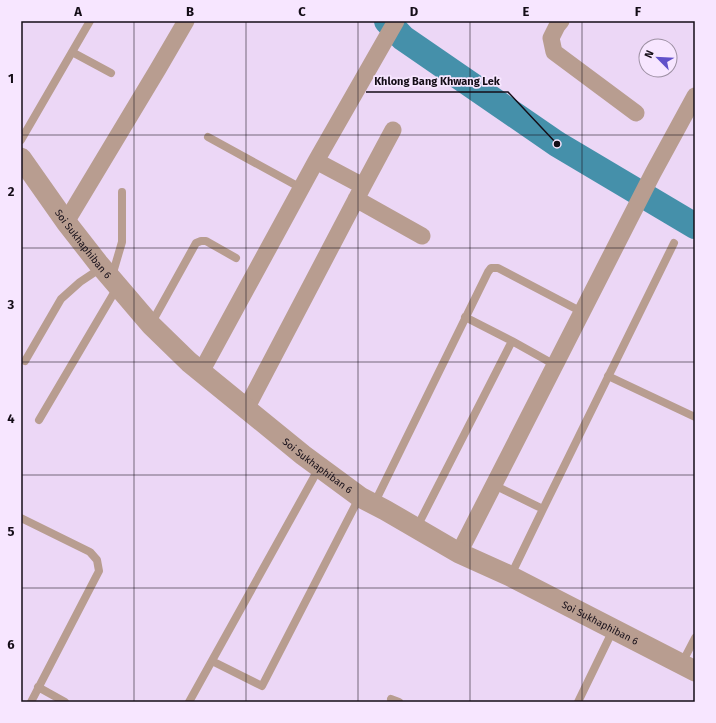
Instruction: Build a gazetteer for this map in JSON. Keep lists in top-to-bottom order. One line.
{"streets":{"street":["Soi Sukhaphiban 6"]},"places":["Khlong Bang Khwang Lek"],"north":"top left","grid":{"columns":["A","B","C","D","E","F"],"rows":["1","2","3","4","5","6"]}}
